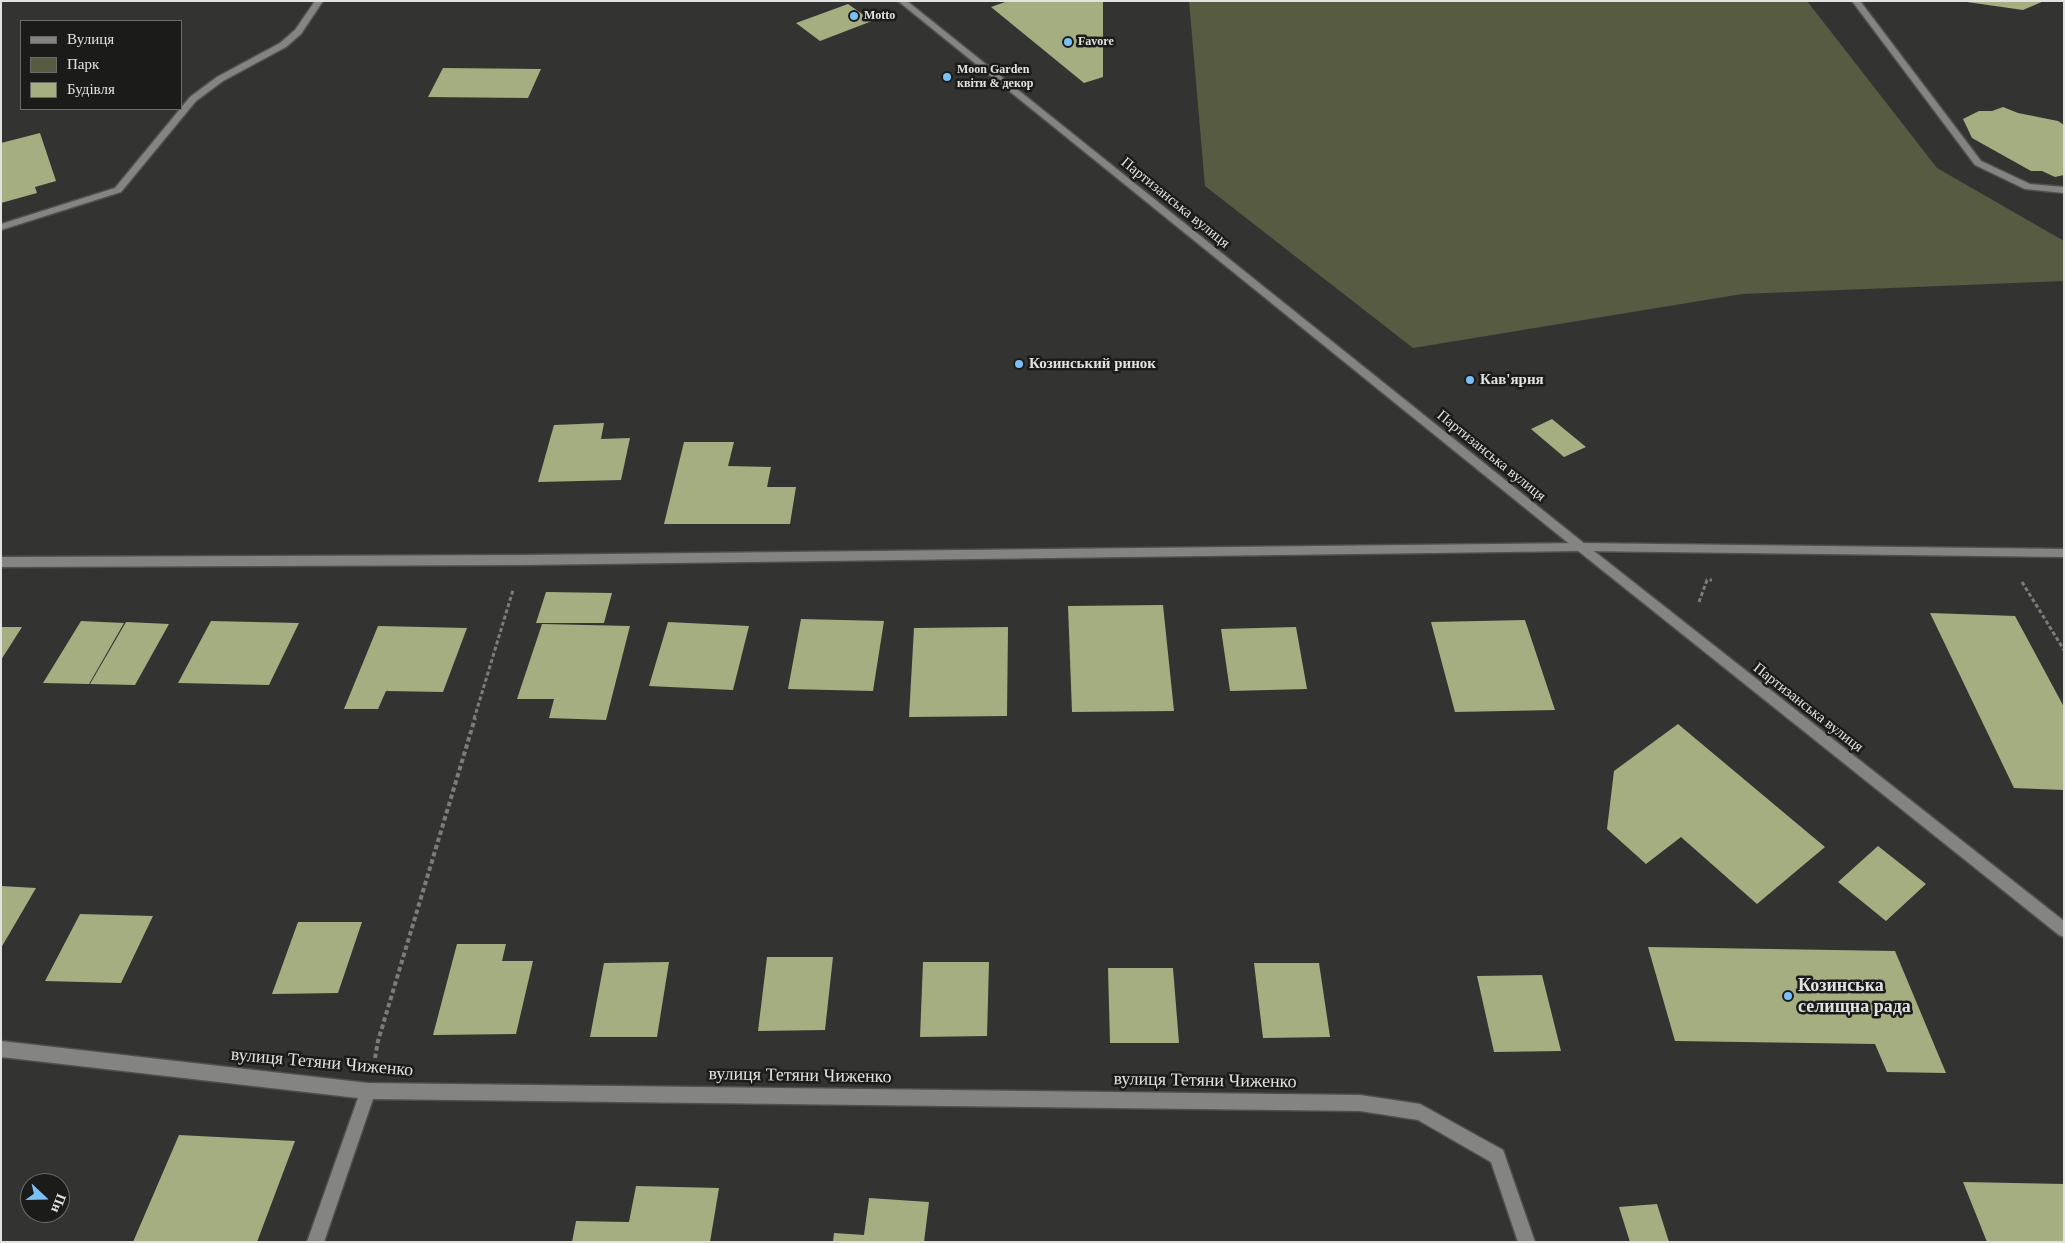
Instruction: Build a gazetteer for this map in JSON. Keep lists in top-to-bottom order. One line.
{"streets":{"street":["Партизанська вулиця","вулиця Тетяни Чиженко"]},"places":["Motto","Favore","Moon Garden квіти & декор","Козинський ринок","Кав'ярня","Козинська селищна рада"],"legend":["Вулиця","Парк","Будівля"],"north":"right"}
